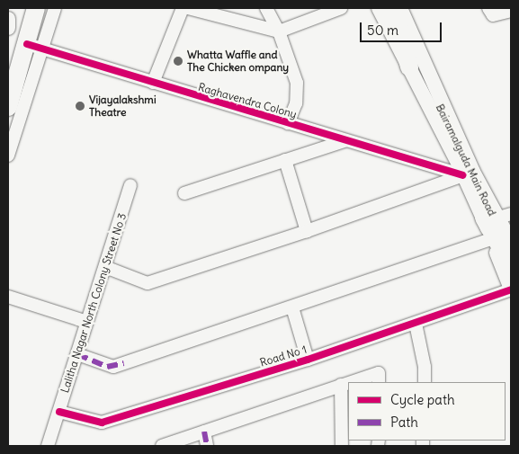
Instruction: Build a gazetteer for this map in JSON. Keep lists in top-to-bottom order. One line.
{"streets":{"main road":["Bairamalguda Main Road"],"street":["Raghavendra Colony","Lalitha Nagar North Colony Street No 3","Road No 1"]},"crossings":[["Raghavendra Colony","Bairamalguda Main Road"],["Bairamalguda Main Road","Road No 1"],["Lalitha Nagar North Colony Street No 3","Road No 1"]],"places":["Whatta Waffle and The Chicken ompany","Vijayalakshmi Theatre"],"legend":["Cycle path","Path"],"scale_bar":"50 m"}
